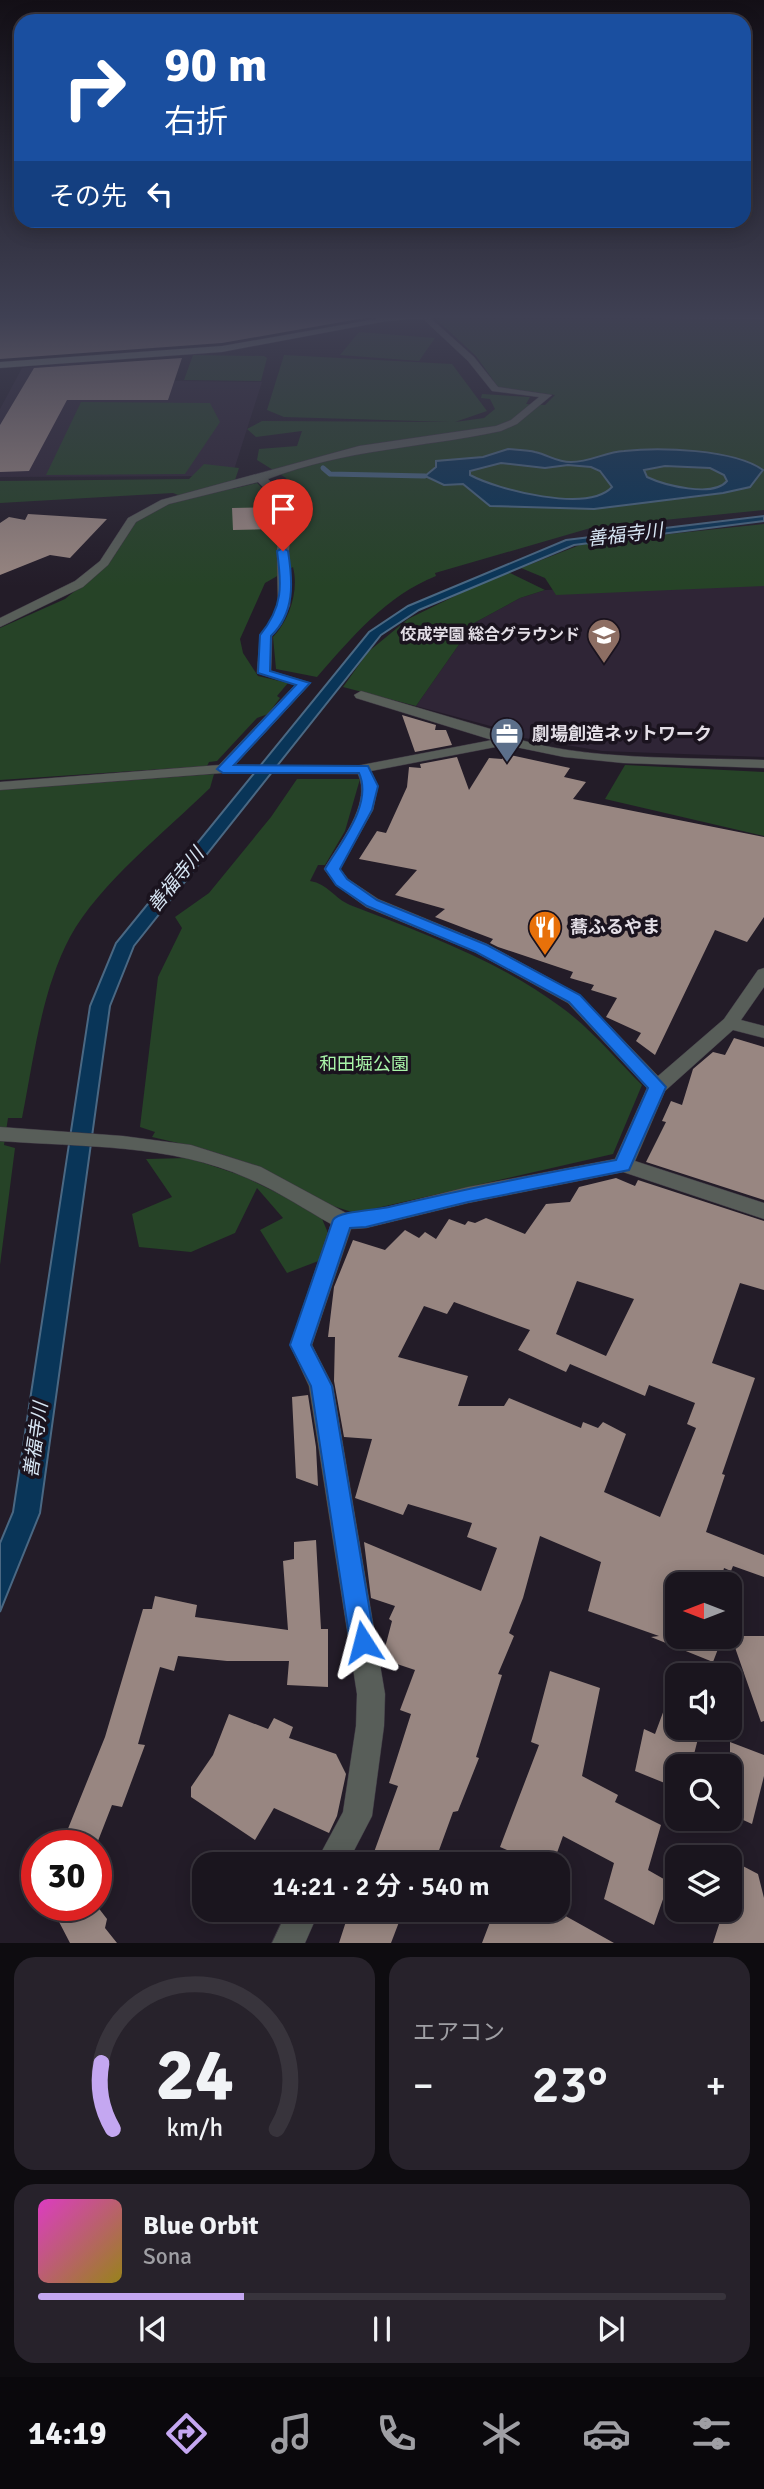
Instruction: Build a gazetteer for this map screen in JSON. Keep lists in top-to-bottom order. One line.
{"water":["善福寺川"],"parks":["和田堀公園"],"places":{"school or university":["佼成学園 総合グラウンド"],"office":["劇場創造ネットワーク"],"restaurant":["蕎ふるやま"]},"north":"left","page":{"turn":["90 m","右折"],"then":"その先","limit":"30","trip":"14:21 · 2 分 · 540 m","tile":"エアコン","heat":["−","23°","+"],"song":["Blue Orbit","Sona"],"tabs":"14:19","gauge":["24","km/h"]}}
